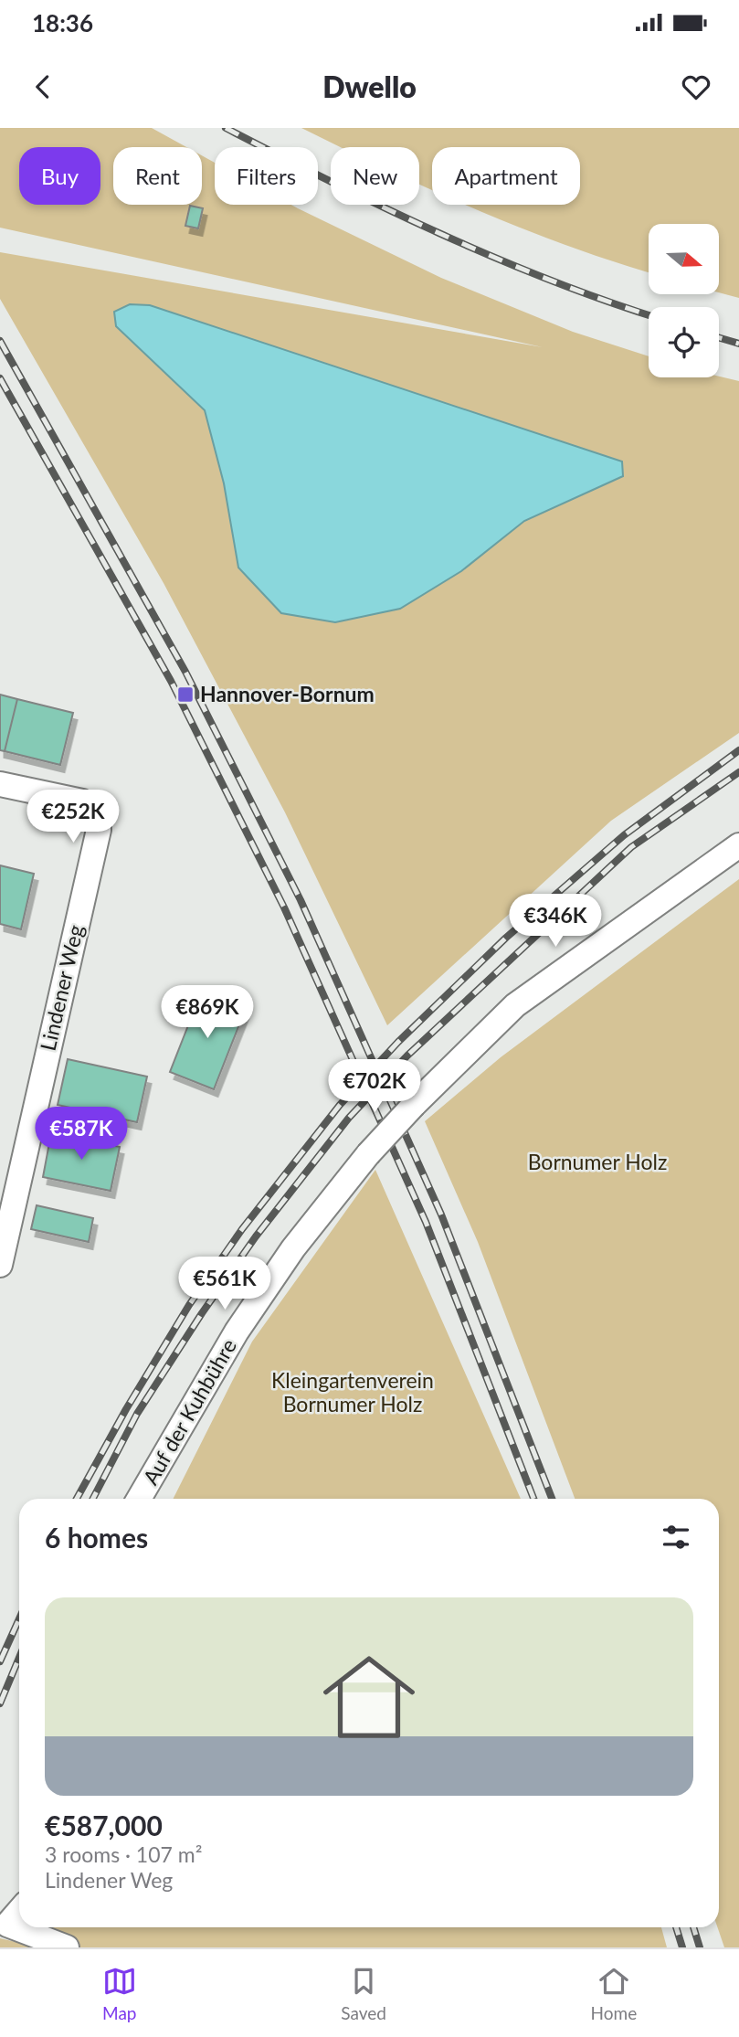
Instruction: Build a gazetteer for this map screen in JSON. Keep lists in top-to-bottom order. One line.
{"streets":{"street":["Lindener Weg","Auf der Kuhbühre"]},"parks":["Bornumer Holz","Kleingartenverein Bornumer Holz"],"places":{"transit":["Hannover-Bornum"]},"north":"right","page":{"status":"18:36","header":"Dwello","chip":["Buy","Rent","Filters","New","Apartment"],"price":["€252K","€346K","€869K","€702K","€587K","€561K"],"heading":"6 homes","list":[{"name":"€587,000","note":"3 rooms · 107 m² · Lindener Weg"}],"tabs":["Map","Saved","Home"]}}
